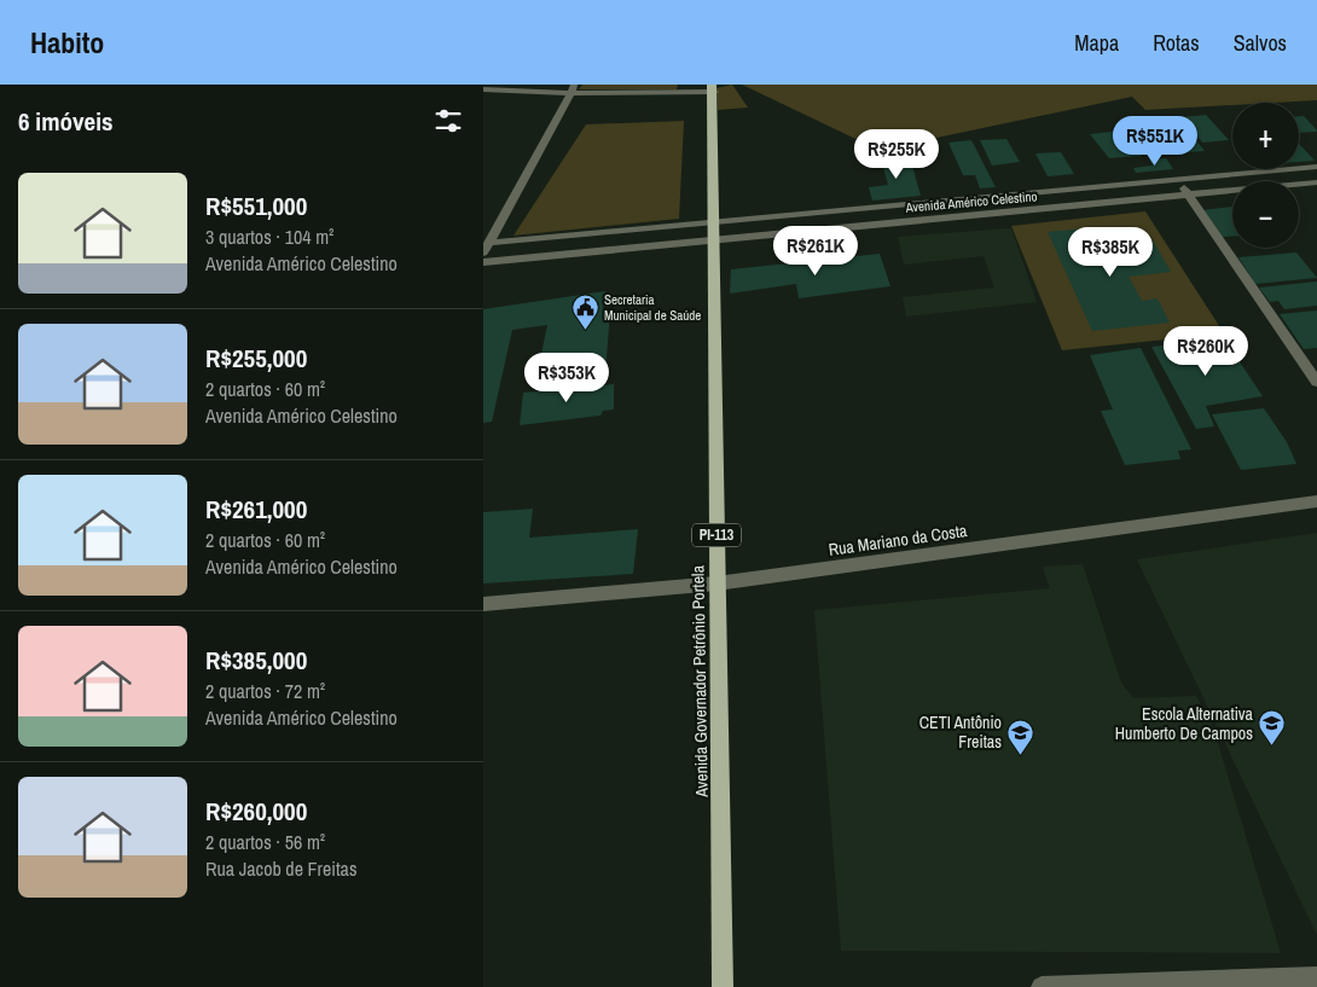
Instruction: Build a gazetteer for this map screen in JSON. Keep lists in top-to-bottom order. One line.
{"streets":{"main road":["PI-113","Avenida Governador Petrônio Portela"],"street":["Avenida Américo Celestino","Rua Mariano da Costa"]},"crossings":[["Avenida Américo Celestino","Avenida Governador Petrônio Portela"],["Rua Mariano da Costa","Avenida Governador Petrônio Portela"]],"places":{"public building":["Secretaria Municipal de Saúde"],"school or university":["Escola Alternativa Humberto De Campos","CETI Antônio Freitas"]},"page":{"header":"Habito","nav":["Mapa","Rotas","Salvos"],"heading":"6 imóveis","map_buttons":["+","−"],"price":["R$551K","R$255K","R$261K","R$385K","R$260K","R$353K"],"list":[{"name":"R$551,000","note":"3 quartos · 104 m² · Avenida Américo Celestino"},{"name":"R$255,000","note":"2 quartos · 60 m² · Avenida Américo Celestino"},{"name":"R$261,000","note":"2 quartos · 60 m² · Avenida Américo Celestino"},{"name":"R$385,000","note":"2 quartos · 72 m² · Avenida Américo Celestino"},{"name":"R$260,000","note":"2 quartos · 56 m² · Rua Jacob de Freitas"}]}}
